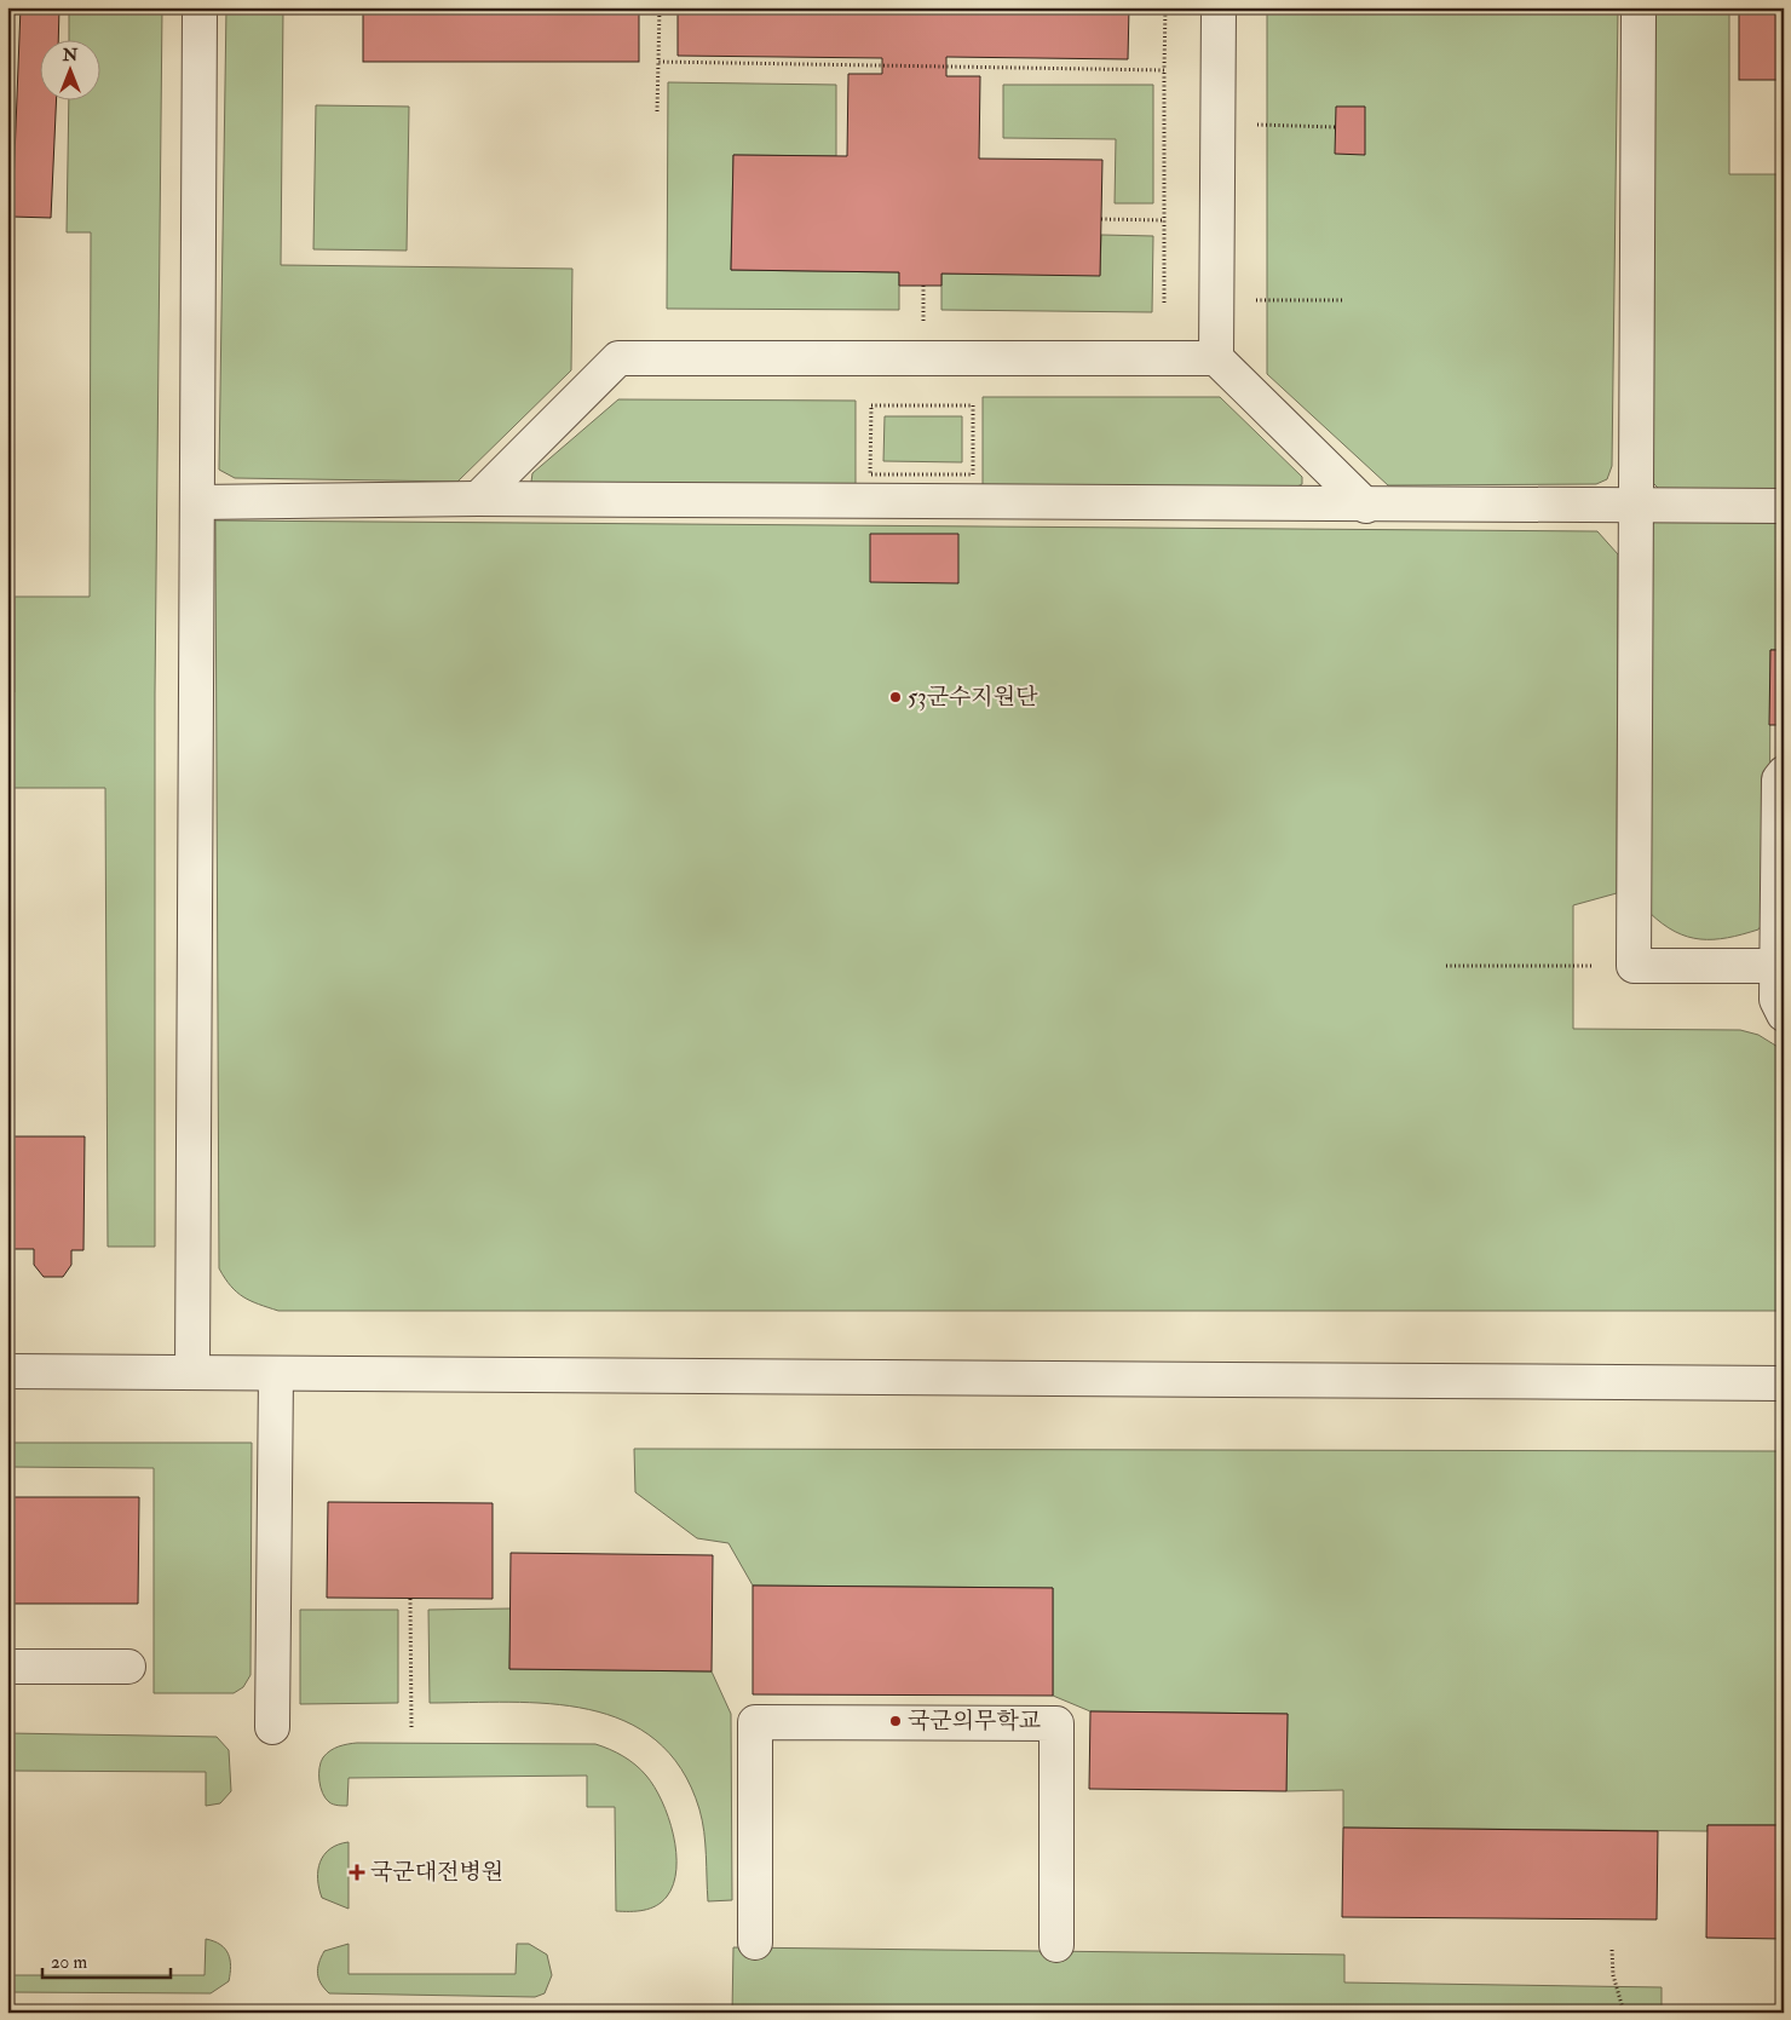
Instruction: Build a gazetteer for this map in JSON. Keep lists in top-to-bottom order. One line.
{"places":{"other":["53군수지원단","국군의무학교"],"health":["국군대전병원"]},"scale_bar":"20 m","north":"top"}
